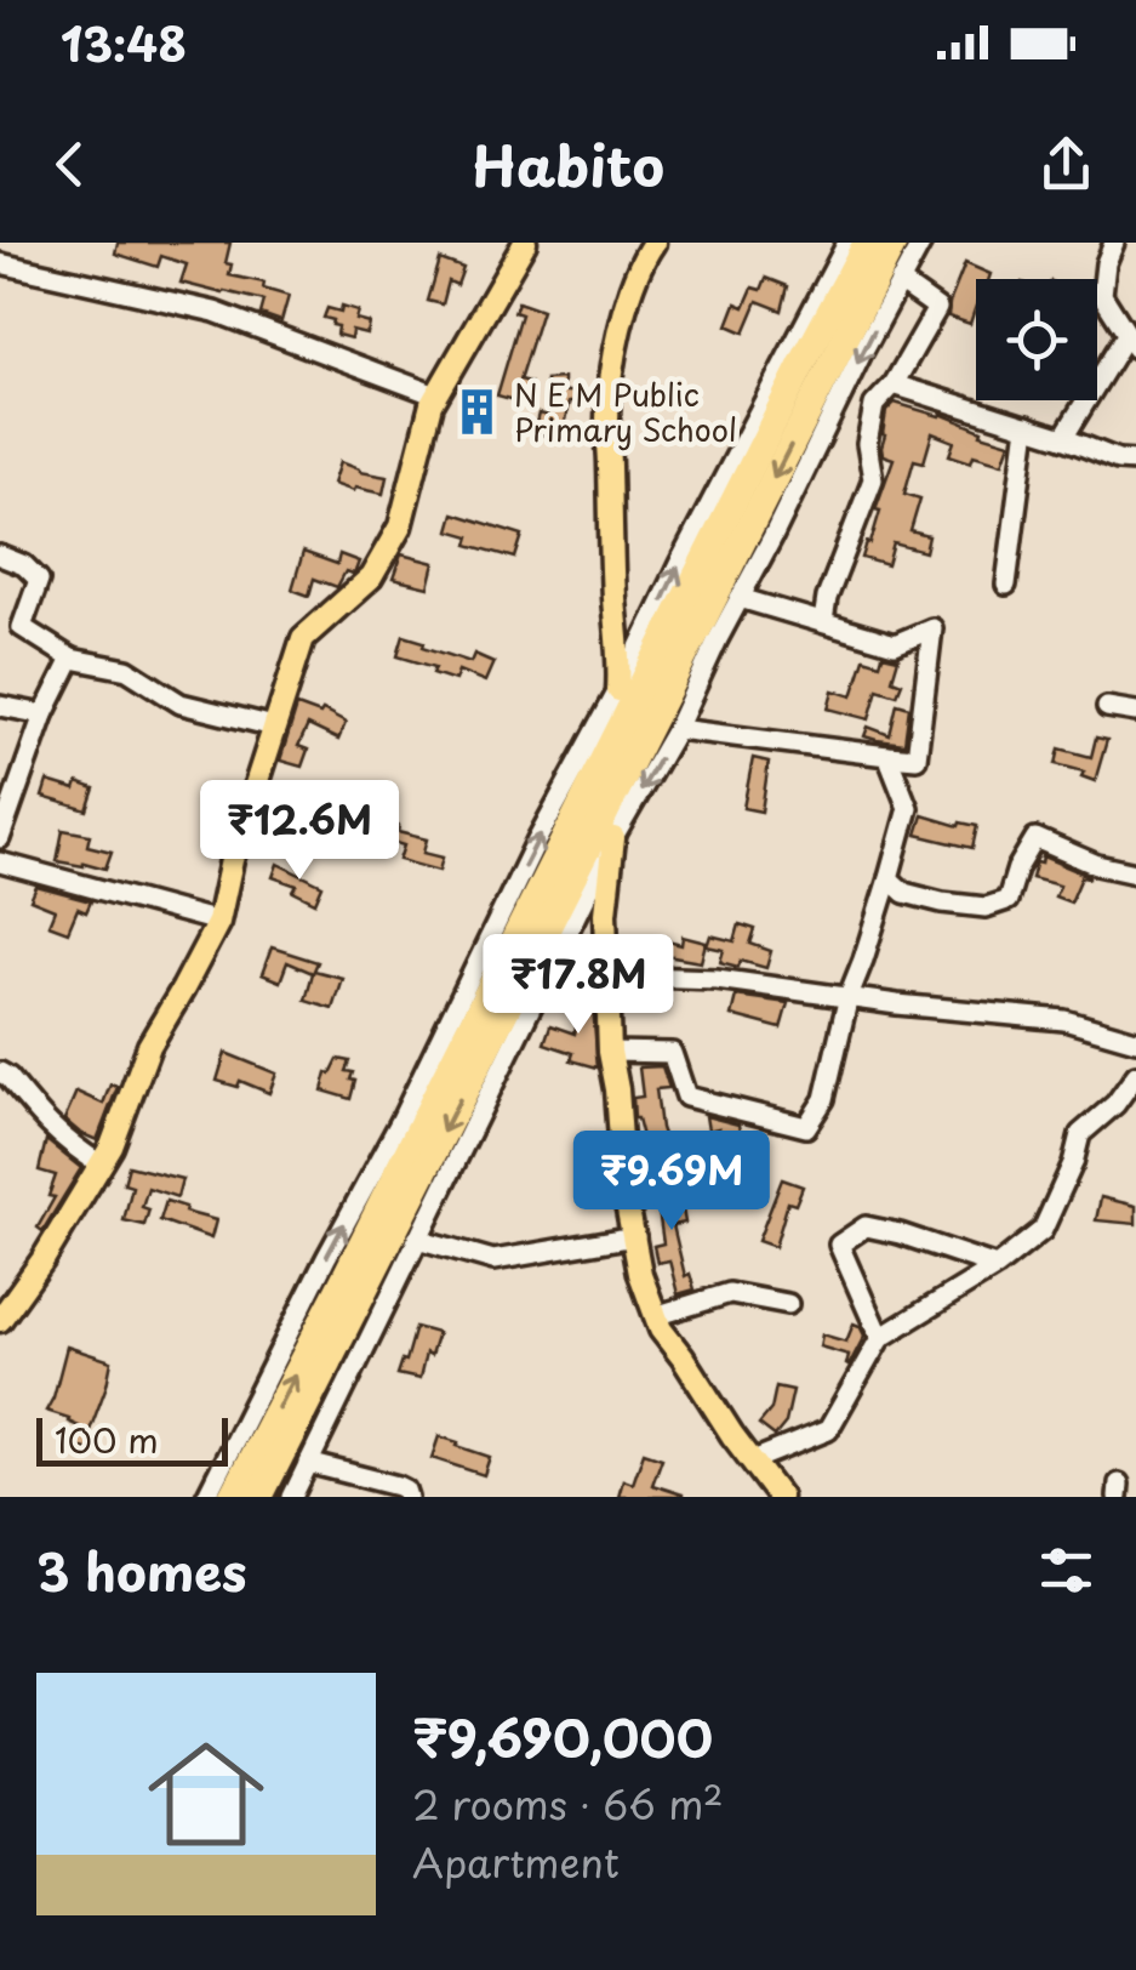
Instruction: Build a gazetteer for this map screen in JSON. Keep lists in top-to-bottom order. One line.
{"places":{"building":["N E M Public Primary School"]},"scale_bar":"100 m","page":{"status":"13:48","header":"Habito","price":["₹12.6M","₹17.8M","₹9.69M"],"scale":"100 m","heading":"3 homes","list":[{"name":"₹9,690,000","note":"2 rooms · 66 m² · Apartment"}]}}
